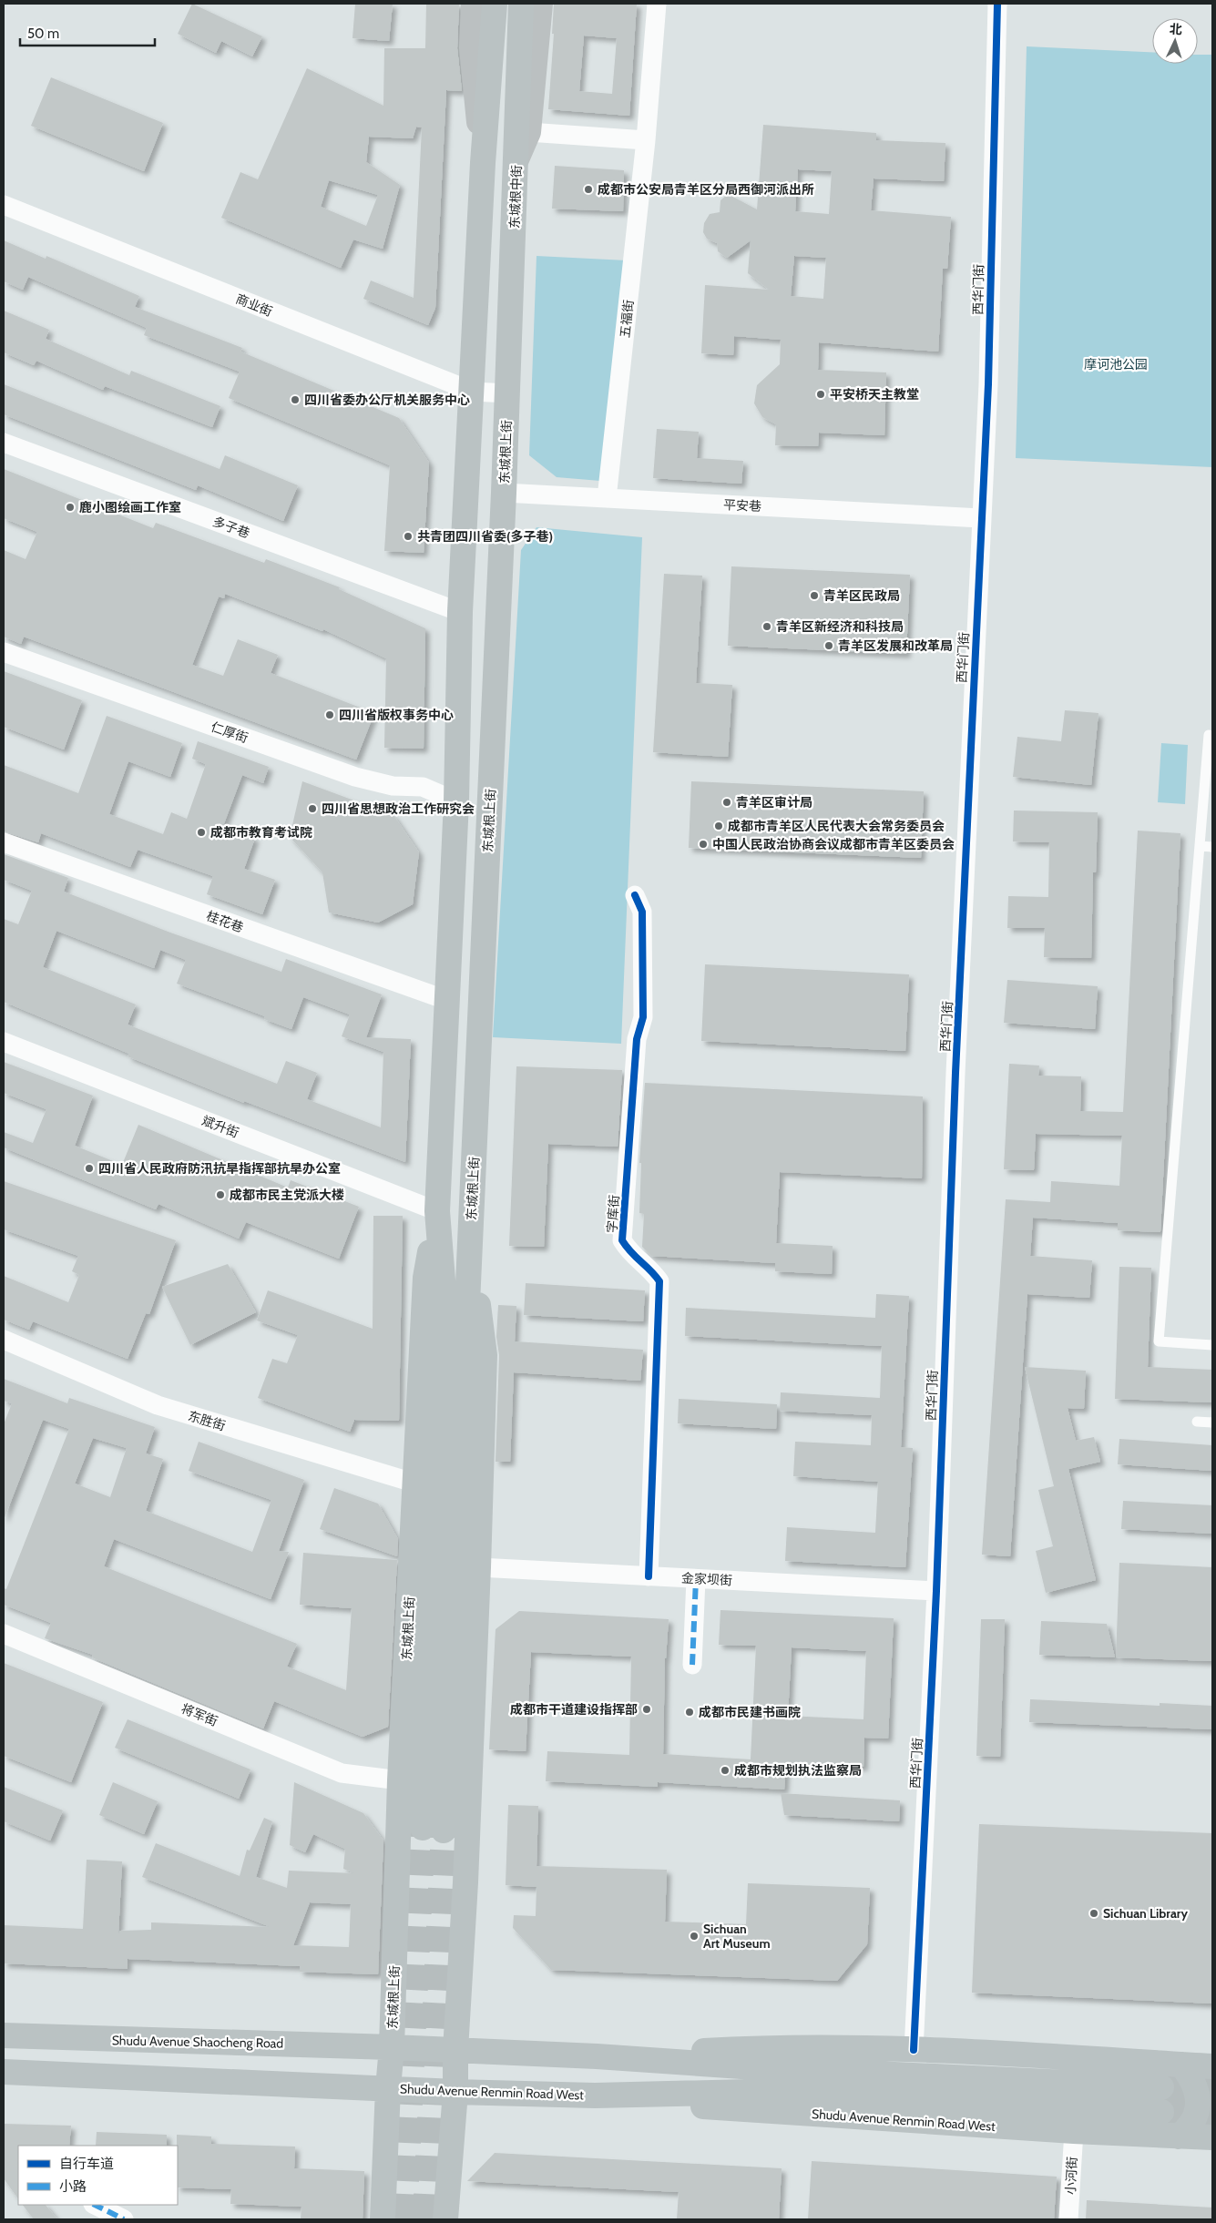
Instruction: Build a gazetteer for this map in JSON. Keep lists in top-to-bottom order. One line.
{"streets":{"main road":["东城根中街","东城根上街","Shudu Avenue Shaocheng Road","Shudu Avenue Renmin Road West"],"street":["西华门街","商业街","五福街","平安巷","多子巷","仁厚街","桂花巷","斌升街","字库街","东胜街","金家坝街","将军街","小河街"]},"crossings":[["东城根中街","商业街"],["东城根中街","东城根上街"],["西华门街","平安巷"],["西华门街","金家坝街"],["商业街","东城根上街"],["五福街","平安巷"],["东城根上街","平安巷"],["东城根上街","多子巷"],["东城根上街","仁厚街"],["东城根上街","桂花巷"],["东城根上街","斌升街"],["东城根上街","东胜街"],["东城根上街","金家坝街"],["东城根上街","将军街"],["东城根上街","Shudu Avenue Shaocheng Road"],["东城根上街","Shudu Avenue Renmin Road West"],["字库街","金家坝街"],["Shudu Avenue Renmin Road West","小河街"]],"parks":["摩诃池公园"],"places":["成都市公安局青羊区分局西御河派出所","平安桥天主教堂","四川省委办公厅机关服务中心","鹿小图绘画工作室","共青团四川省委(多子巷)","青羊区民政局","青羊区新经济和科技局","青羊区发展和改革局","四川省版权事务中心","青羊区审计局","四川省思想政治工作研究会","成都市青羊区人民代表大会常务委员会","成都市教育考试院","中国人民政治协商会议成都市青羊区委员会","四川省人民政府防汛抗旱指挥部抗旱办公室","成都市民主党派大楼","成都市干道建设指挥部","成都市民建书画院","成都市规划执法监察局","Sichuan Library","Sichuan Art Museum"],"legend":["自行车道","小路"],"scale_bar":"50 m","north":"top"}
